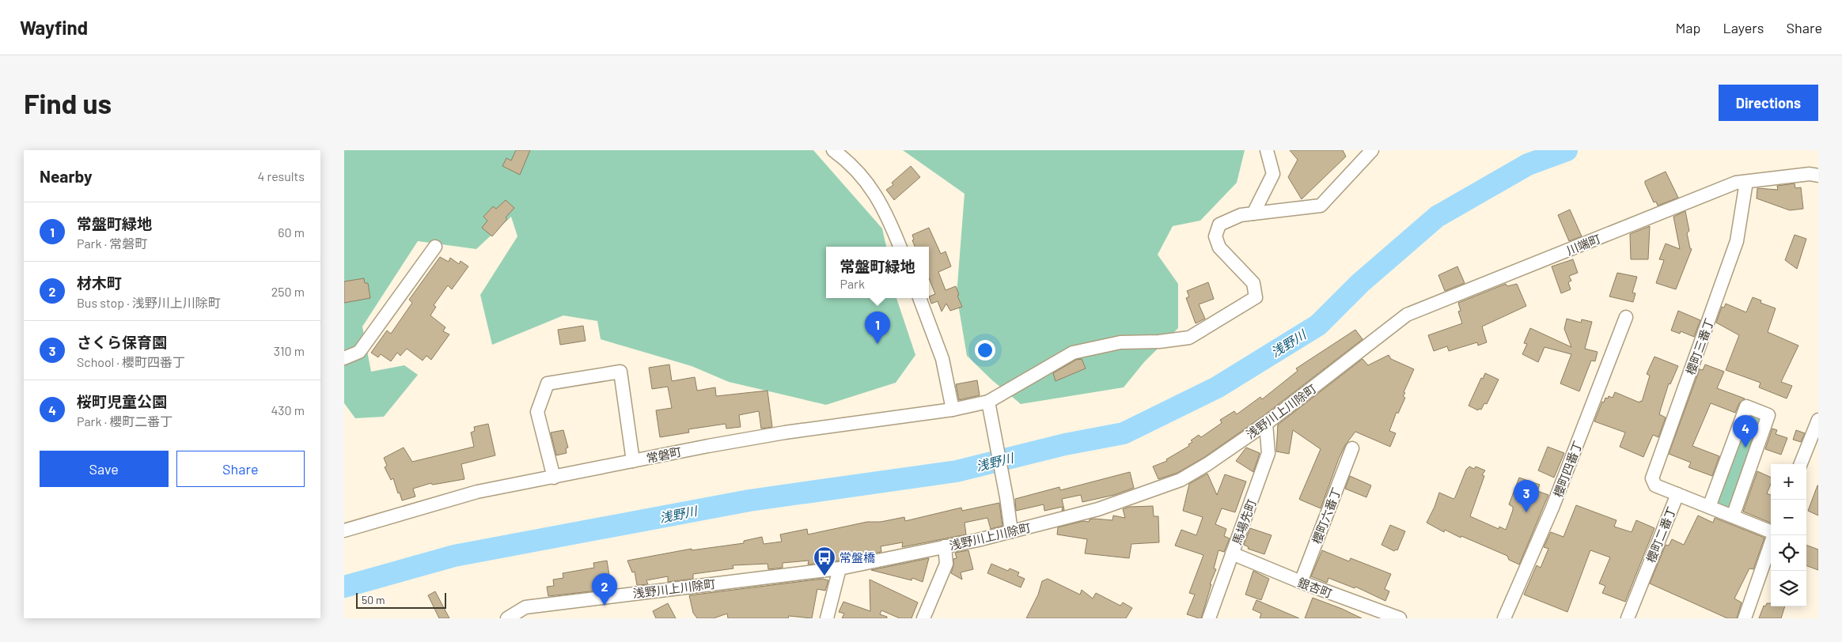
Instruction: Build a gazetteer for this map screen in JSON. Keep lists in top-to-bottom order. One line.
{"streets":{"street":["川端町","櫻町三番丁","浅野川上川除町","常磐町","櫻町四番丁","櫻町六番丁","馬場先町","櫻町二番丁","銀杏町"]},"crossings":[["川端町","櫻町三番丁"],["川端町","浅野川上川除町"],["櫻町三番丁","櫻町二番丁"],["浅野川上川除町","馬場先町"],["櫻町六番丁","銀杏町"],["馬場先町","銀杏町"]],"water":["浅野川"],"places":{"bus stop":["常盤橋"]},"scale_bar":"50 m","page":{"header":"Wayfind","nav":["Map","Layers","Share"],"buttons":["Directions",["Save","Share"]],"title":"Find us","heading":["Nearby","4 results"],"list":[{"mark":"1","name":"常盤町緑地","note":"Park · 常磐町","value":"60 m"},{"mark":"2","name":"材木町","note":"Bus stop · 浅野川上川除町","value":"250 m"},{"mark":"3","name":"さくら保育園","note":"School · 櫻町四番丁","value":"310 m"},{"mark":"4","name":"桜町児童公園","note":"Park · 櫻町二番丁","value":"430 m"}],"popup":["常盤町緑地","Park"],"pins":["1","4","3","2"],"map_buttons":["+","−"],"scale":"50 m"}}
